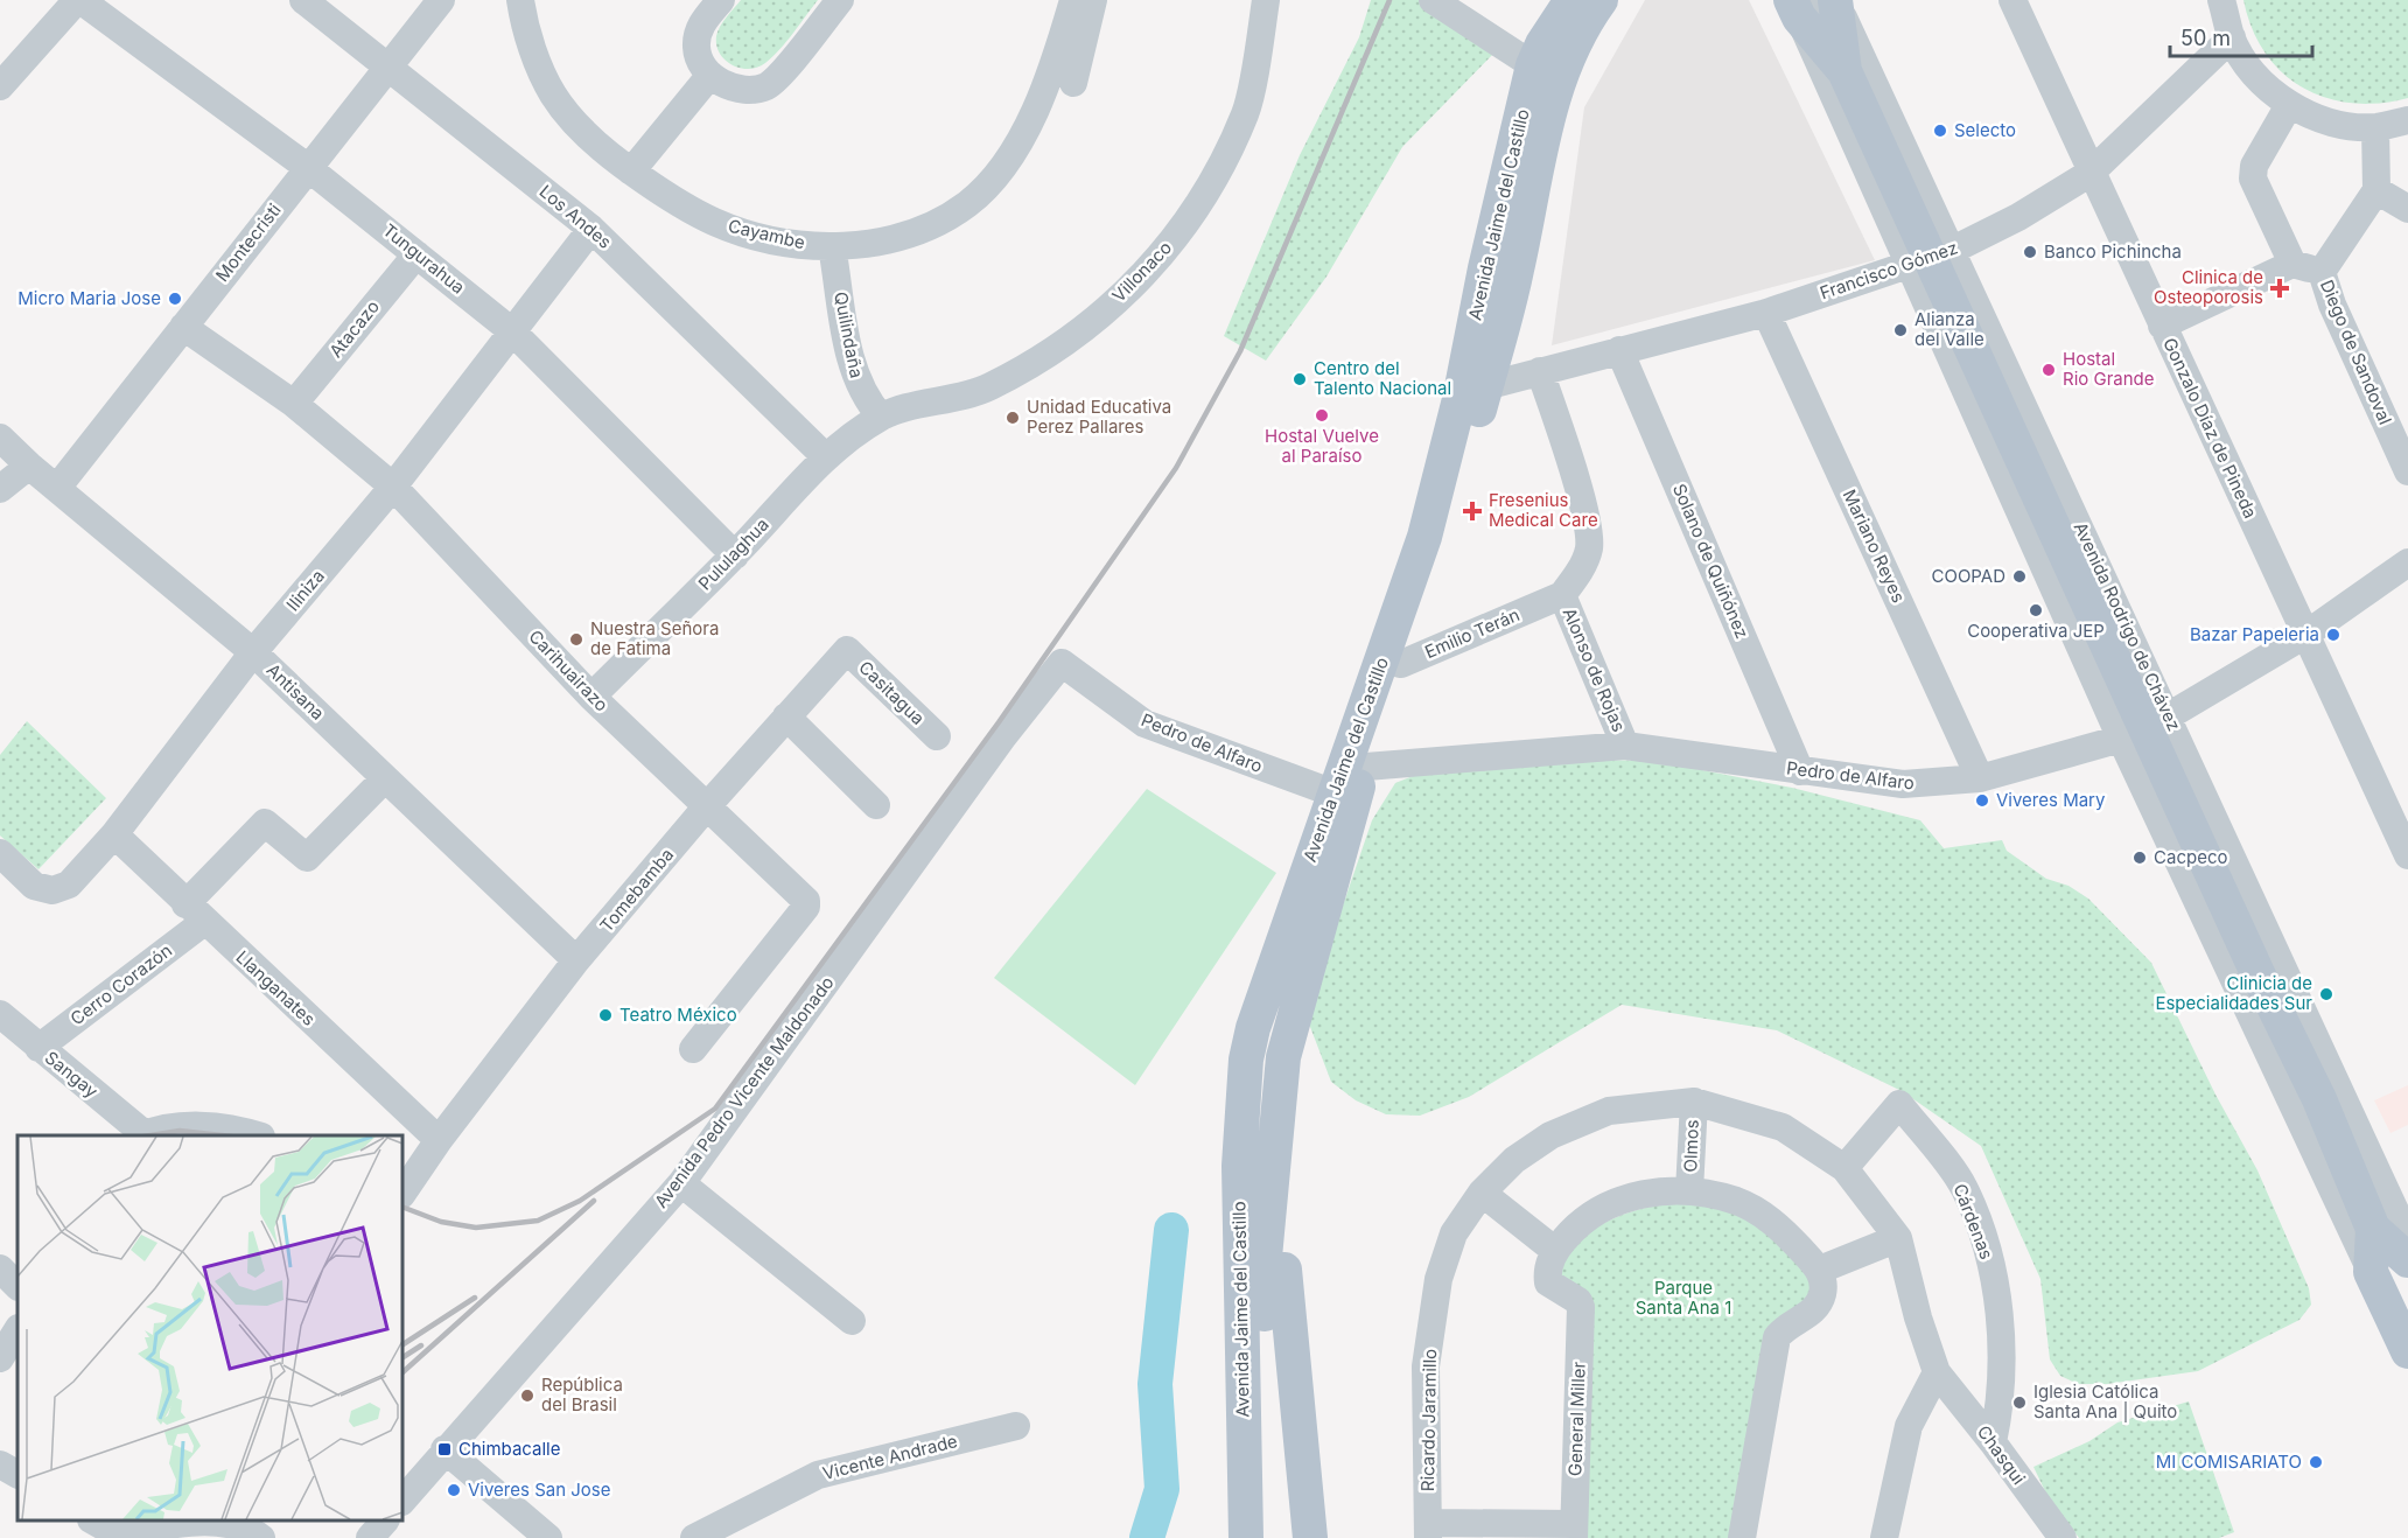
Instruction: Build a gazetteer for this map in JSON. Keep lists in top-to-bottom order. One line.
{"streets":{"main road":["Avenida Jaime del Castillo","Avenida Rodrigo de Chávez"],"street":["Los Andes","Cayambe","Montecristi","Tungurahua","Francisco Gómez","Villonaco","Atacazo","Quilindaña","Diego de Sandoval","Gonzalo Díaz de Pineda","Mariano Reyes","Pululaghua","Solano de Quiñónez","Iliniza","Emilio Terán","Alonso de Rojas","Carihuairazo","Antisana","Casitagua","Pedro de Alfaro","Tomebamba","Cerro Corazón","Llanganates","Sangay","Avenida Pedro Vicente Maldonado","Olmos","Cárdenas","General Miller","Ricardo Jaramillo","Chasqui","Vicente Andrade"]},"crossings":[["Avenida Jaime del Castillo","Francisco Gómez"],["Avenida Jaime del Castillo","Emilio Terán"],["Avenida Jaime del Castillo","Pedro de Alfaro"],["Los Andes","Montecristi"],["Los Andes","Pululaghua"],["Los Andes","Iliniza"],["Cayambe","Quilindaña"],["Montecristi","Tungurahua"],["Montecristi","Carihuairazo"],["Montecristi","Antisana"],["Tungurahua","Atacazo"],["Tungurahua","Pululaghua"],["Tungurahua","Iliniza"],["Francisco Gómez","Gonzalo Díaz de Pineda"],["Francisco Gómez","Mariano Reyes"],["Francisco Gómez","Solano de Quiñónez"],["Francisco Gómez","Avenida Rodrigo de Chávez"],["Villonaco","Quilindaña"],["Villonaco","Pululaghua"],["Atacazo","Carihuairazo"],["Quilindaña","Pululaghua"],["Gonzalo Díaz de Pineda","Pedro de Alfaro"],["Mariano Reyes","Pedro de Alfaro"],["Pululaghua","Carihuairazo"],["Solano de Quiñónez","Pedro de Alfaro"],["Iliniza","Carihuairazo"],["Iliniza","Antisana"],["Iliniza","Llanganates"],["Avenida Rodrigo de Chávez","Pedro de Alfaro"],["Emilio Terán","Alonso de Rojas"],["Alonso de Rojas","Pedro de Alfaro"],["Carihuairazo","Tomebamba"],["Antisana","Tomebamba"],["Antisana","Cerro Corazón"],["Casitagua","Tomebamba"],["Pedro de Alfaro","Avenida Pedro Vicente Maldonado"],["Tomebamba","Llanganates"],["Cerro Corazón","Llanganates"],["Cerro Corazón","Sangay"],["Olmos","Ricardo Jaramillo"],["Cárdenas","Ricardo Jaramillo"],["Cárdenas","Chasqui"],["Ricardo Jaramillo","Chasqui"]],"parks":["Parque Santa Ana 1"],"places":{"other":["Selecto","Banco Pichincha","Micro Maria Jose","Alianza del Valle","Hostal Rio Grande","Centro del Talento Nacional","Hostal Vuelve al Paraíso","Unidad Educativa Perez Pallares","COOPAD","Cooperativa JEP","Bazar Papeleria","Nuestra Señora de Fatima","Viveres Mary","Cacpeco","Clinicia de Especialidades Sur","Teatro México","República del Brasil","Iglesia Católica Santa Ana | Quito","MI COMISARIATO","Viveres San Jose"],"health":["Clinica de Osteoporosis","Fresenius Medical Care"],"transit":["Chimbacalle"]},"scale_bar":"50 m"}
